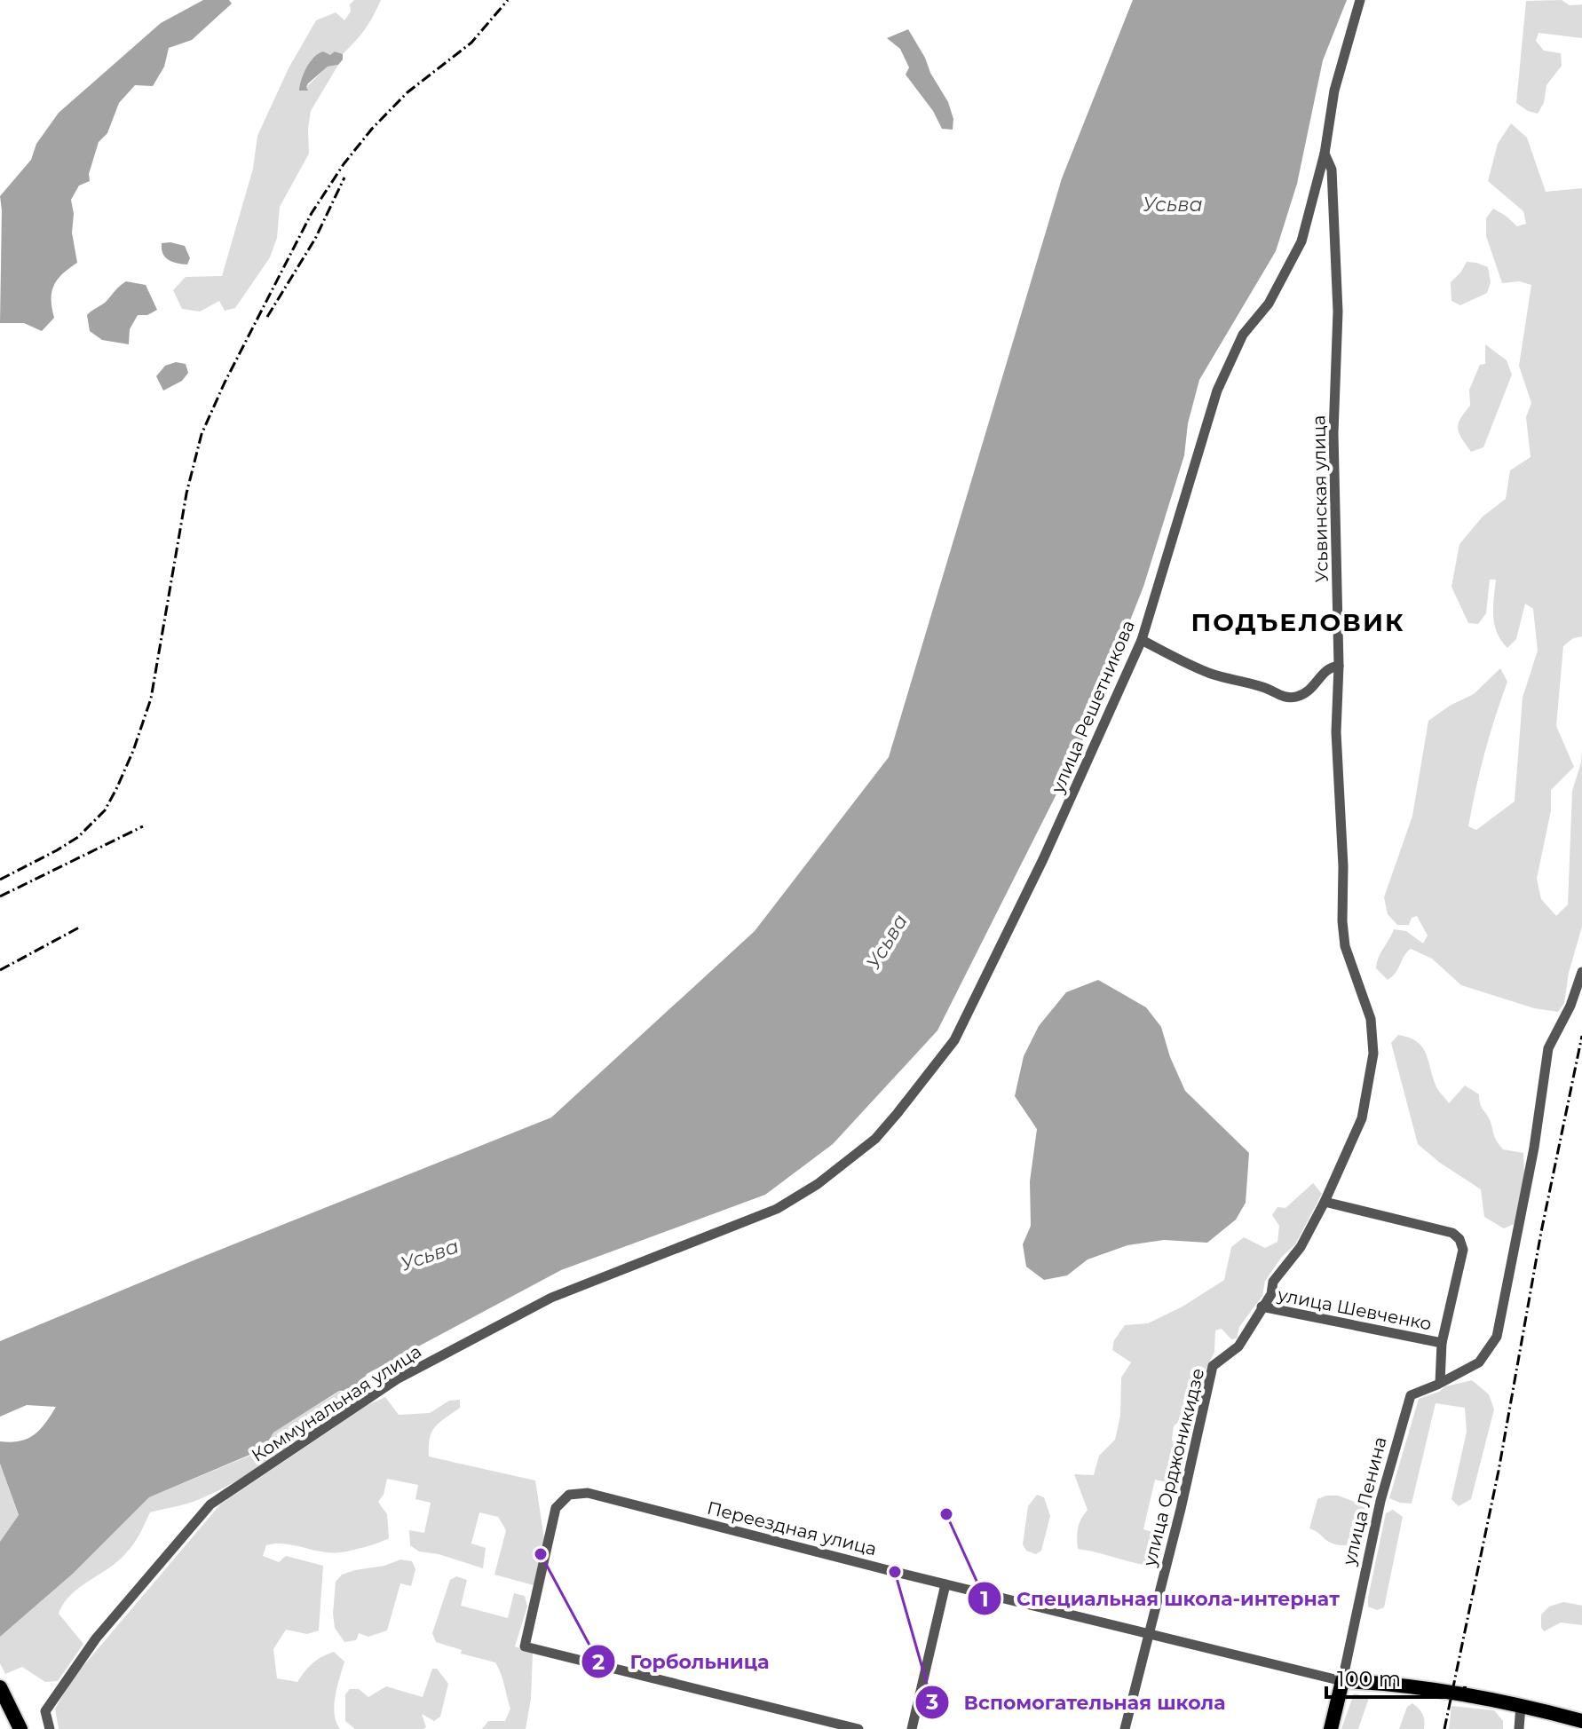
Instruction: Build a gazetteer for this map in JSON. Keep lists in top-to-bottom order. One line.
{"streets":{"main road":["улица Ленина"],"street":["Усьвинская улица","улица Решетникова","улица Шевченко","Коммунальная улица","улица Орджоникидзе","Переездная улица"]},"crossings":[["Усьвинская улица","улица Решетникова"],["Усьвинская улица","улица Орджоникидзе"],["улица Решетникова","Коммунальная улица"],["улица Шевченко","улица Орджоникидзе"],["улица Орджоникидзе","Переездная улица"],["улица Ленина","Переездная улица"]],"districts":["ПОДЪЕЛОВИК"],"water":["Усьва"],"places":["Специальная школа-интернат","Горбольница","Вспомогательная школа"],"scale_bar":"100 m"}
